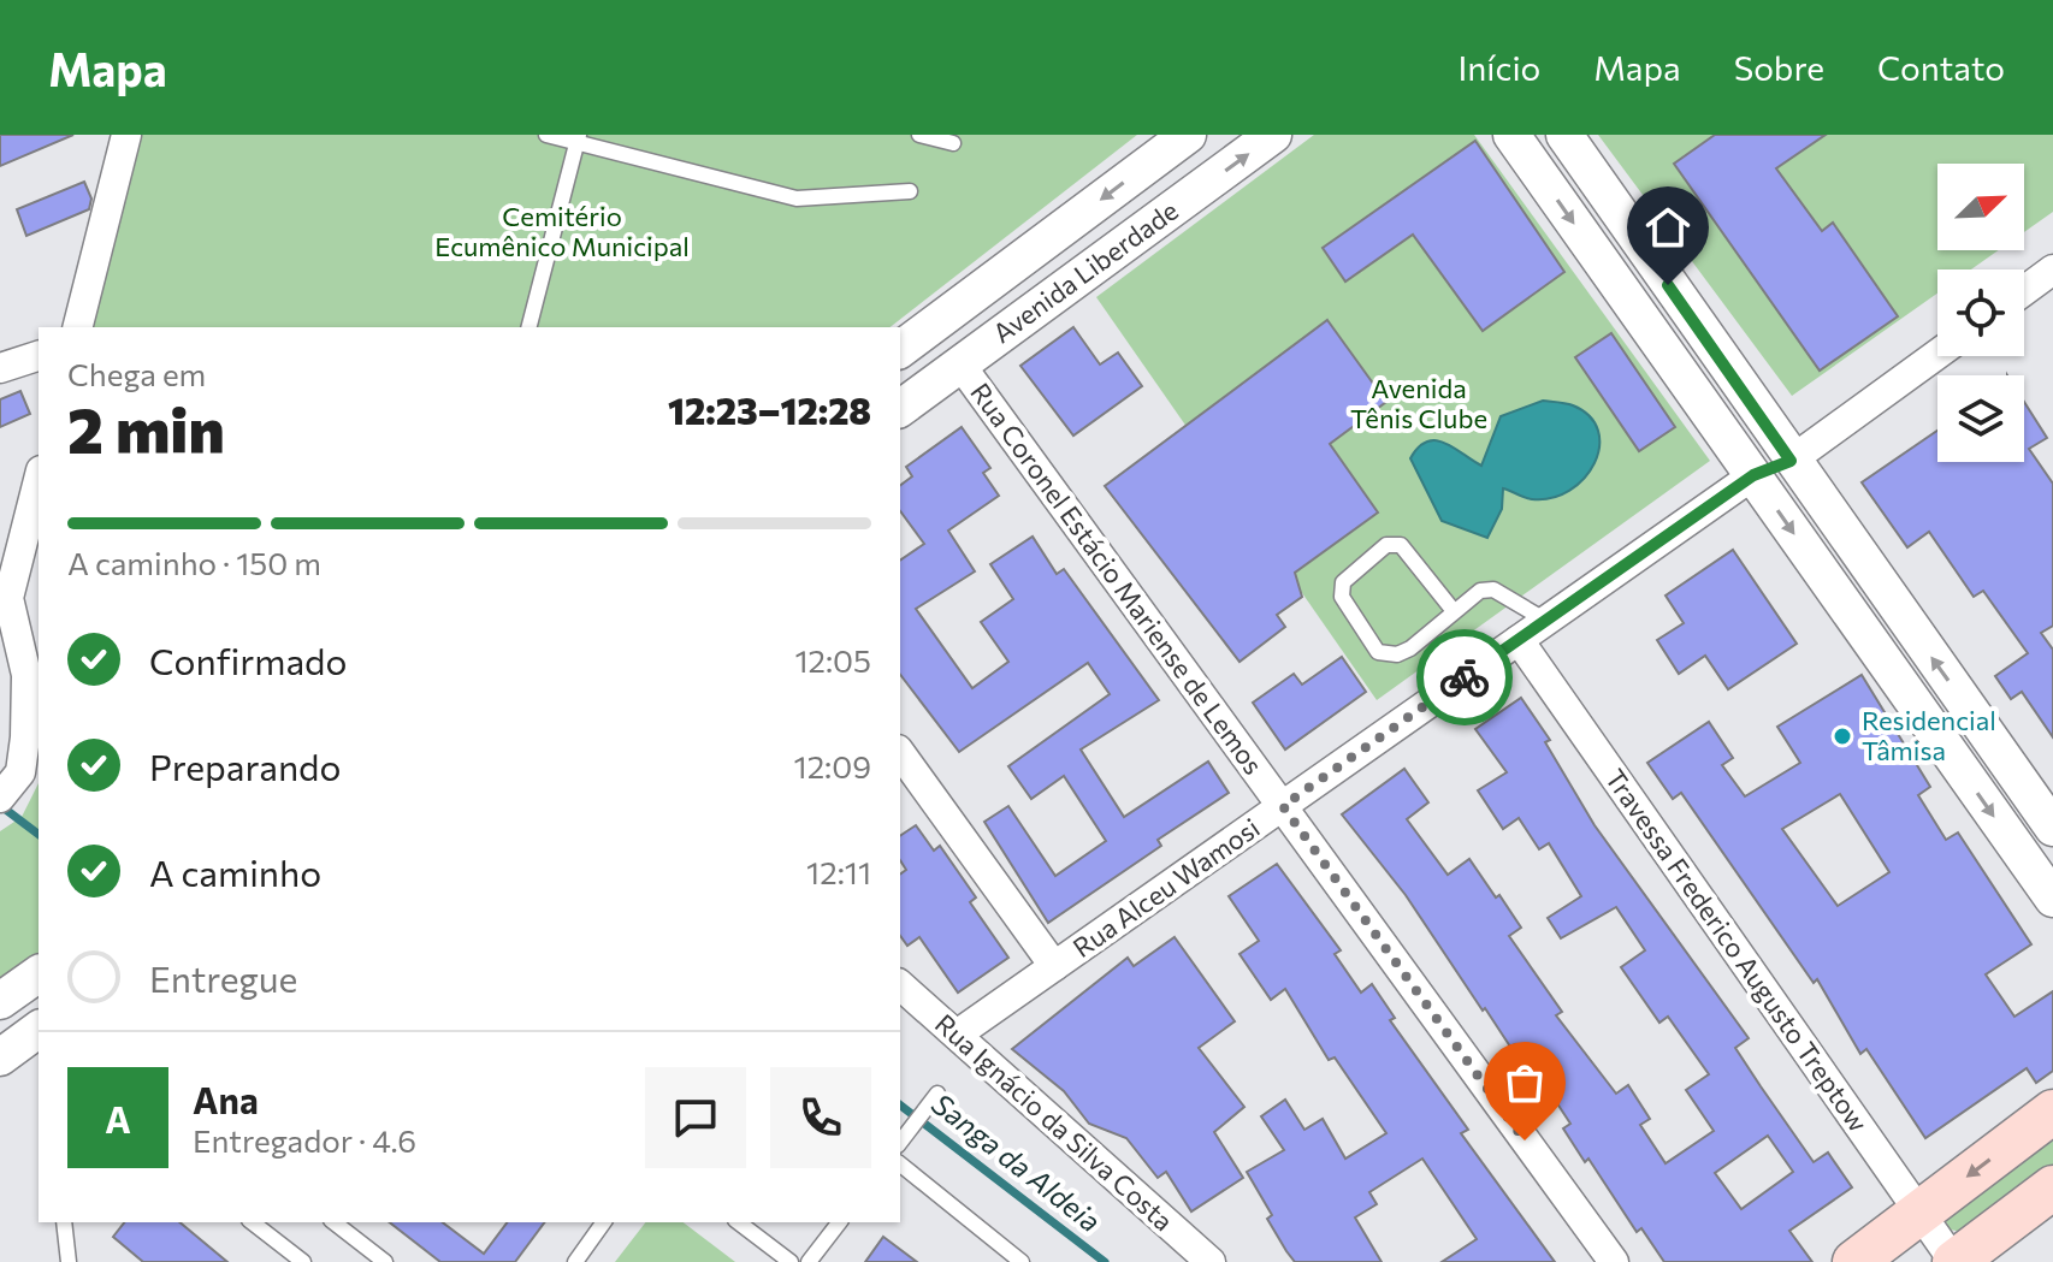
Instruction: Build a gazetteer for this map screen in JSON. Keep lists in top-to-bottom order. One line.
{"streets":{"street":["Avenida Liberdade","Rua Coronel Estácio Mariense de Lemos","Rua Alceu Wamosi","Travessa Frederico Augusto Treptow","Rua Ignácio da Silva Costa"]},"crossings":[["Avenida Liberdade","Rua Coronel Estácio Mariense de Lemos"],["Rua Coronel Estácio Mariense de Lemos","Rua Alceu Wamosi"],["Rua Alceu Wamosi","Travessa Frederico Augusto Treptow"],["Rua Alceu Wamosi","Rua Ignácio da Silva Costa"]],"water":["Sanga da Aldeia"],"parks":["Cemitério Ecumênico Municipal","Avenida Tênis Clube"],"places":["Residencial Tâmisa"],"north":"top right","page":{"header":"Mapa","nav":["Início","Mapa","Sobre","Contato"],"heading":["2 min","Chega em","12:23–12:28"],"panel":["Ana","Entregador · 4.6"],"bar":"A caminho · 150 m","list":[["Confirmado","12:05"],["Preparando","12:09"],["A caminho","12:11"],"Entregue"],"round":"A"}}
